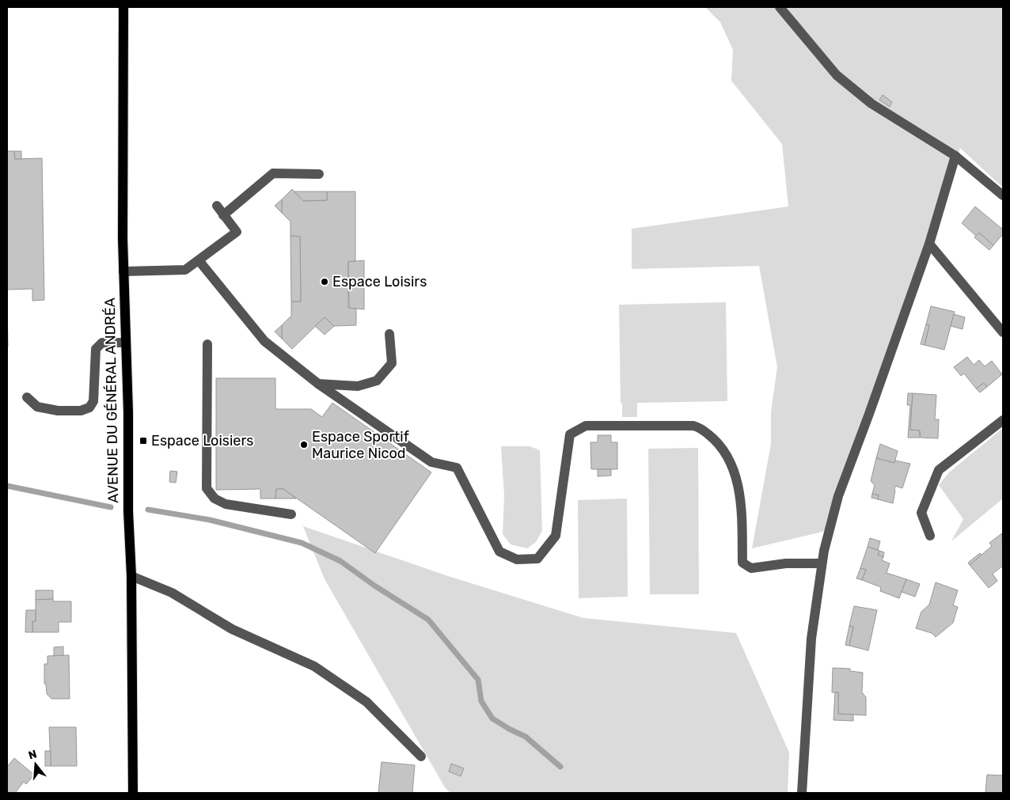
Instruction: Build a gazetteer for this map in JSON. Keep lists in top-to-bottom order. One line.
{"streets":{"main road":["AVENUE DU GÉNÉRAL ANDRÉA"]},"places":{"other":["Espace Loisirs","Espace Sportif Maurice Nicod"],"transit":["Espace Loisiers"]},"north":"top"}
